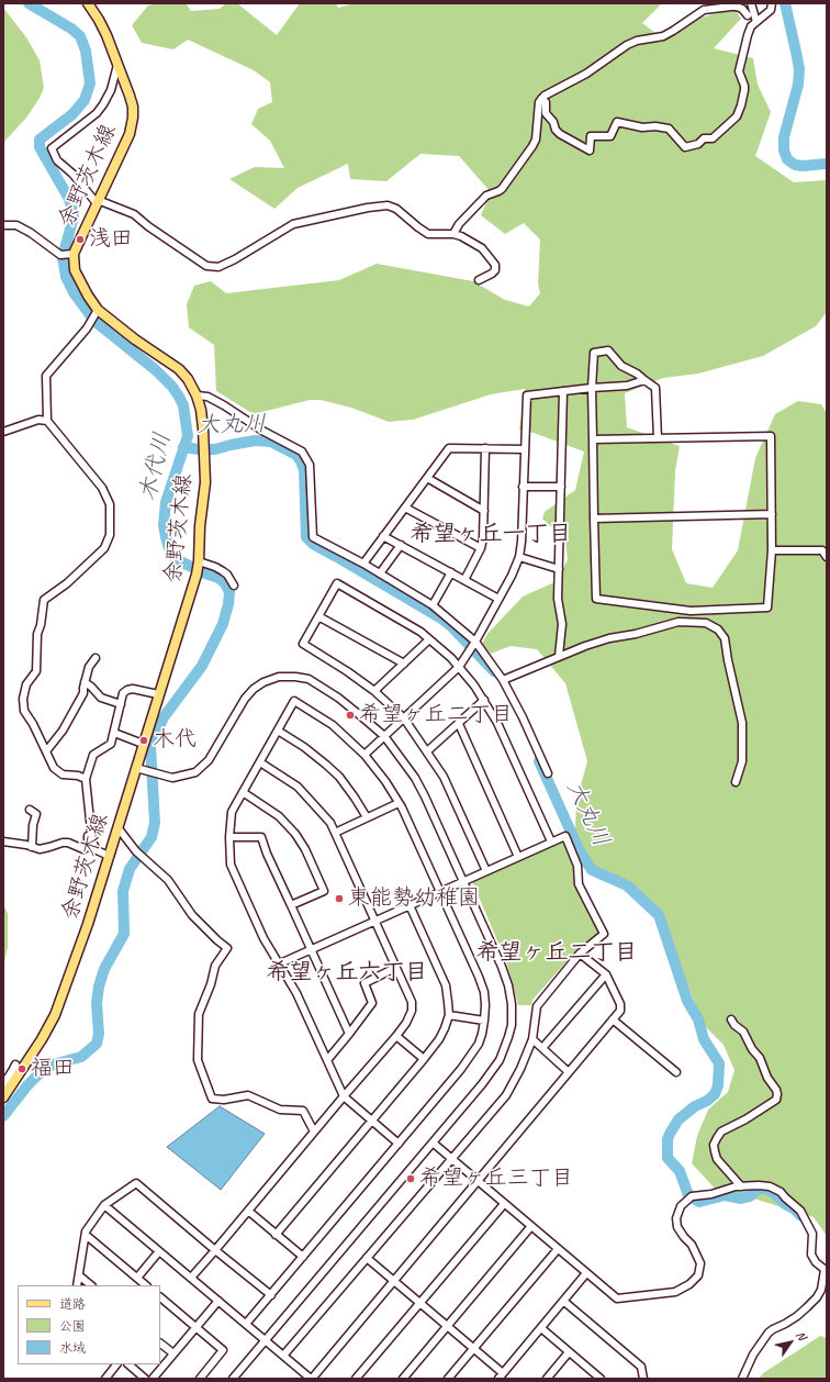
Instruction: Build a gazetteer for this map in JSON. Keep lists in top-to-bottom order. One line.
{"streets":{"main road":["余野茨木線"]},"districts":["希望ヶ丘一丁目","希望ヶ丘二丁目","希望ヶ丘六丁目"],"water":["大丸川","木代川"],"places":["浅田","希望ヶ丘二丁目","木代","東能勢幼稚園","福田","希望ヶ丘三丁目"],"legend":["道路","公園","水域"],"north":"top right"}
